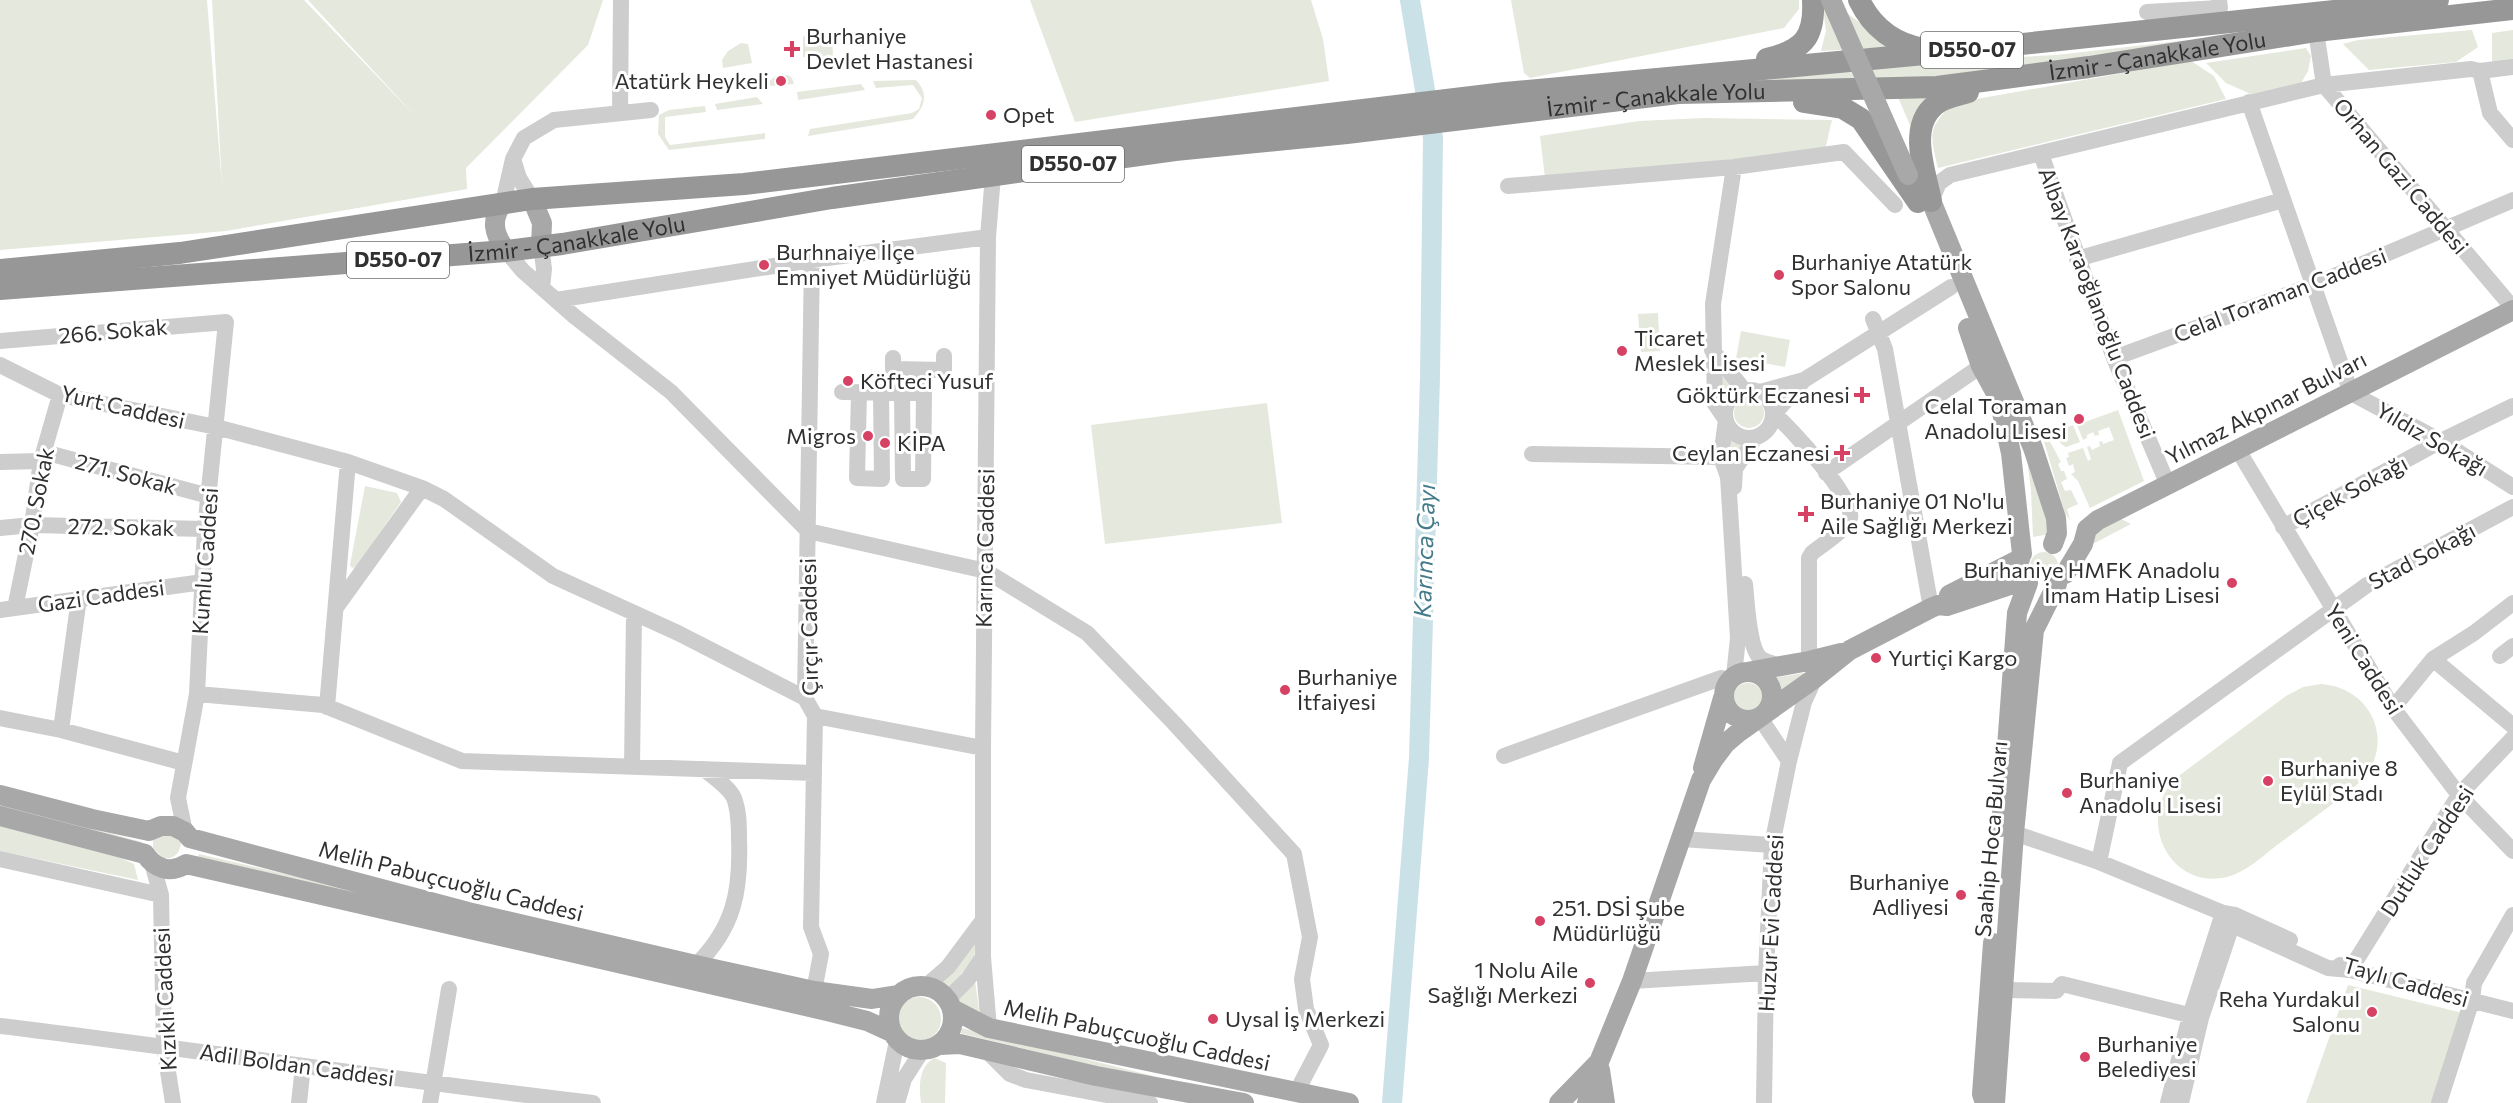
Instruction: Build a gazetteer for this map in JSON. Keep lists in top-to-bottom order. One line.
{"streets":{"highway":["D550-07","İzmir - Çanakkale Yolu"],"main road":["Yılmaz Akpınar Bulvarı","Saahip Hoca Bulvarı","Melih Pabuçcuoğlu Caddesi"],"street":["Orhan Gazi Caddesi","Celal Toraman Caddesi","Albay Karaoğlanoğlu Caddesi","266. Sokak","Yurt Caddesi","Yıldız Sokağı","271. Sokak","Çiçek Sokağı","270. Sokak","272. Sokak","Karınca Caddesi","Stad Sokağı","Kumlu Caddesi","Gazi Caddesi","Çırçır Caddesi","Yeni Caddesi","Dutluk Caddesi","Huzur Evi Caddesi","Taylı Caddesi","Kızıklı Caddesi","Adil Boldan Caddesi"]},"crossings":[["İzmir - Çanakkale Yolu","Orhan Gazi Caddesi"],["İzmir - Çanakkale Yolu","Karınca Caddesi"],["Orhan Gazi Caddesi","Celal Toraman Caddesi"],["Orhan Gazi Caddesi","Yılmaz Akpınar Bulvarı"],["Celal Toraman Caddesi","Albay Karaoğlanoğlu Caddesi"],["Albay Karaoğlanoğlu Caddesi","Yılmaz Akpınar Bulvarı"],["266. Sokak","Kumlu Caddesi"],["Yurt Caddesi","270. Sokak"],["Yurt Caddesi","Kumlu Caddesi"],["Yurt Caddesi","Çırçır Caddesi"],["Yılmaz Akpınar Bulvarı","Yıldız Sokağı"],["Yılmaz Akpınar Bulvarı","Yeni Caddesi"],["Yılmaz Akpınar Bulvarı","Saahip Hoca Bulvarı"],["Yıldız Sokağı","Çiçek Sokağı"],["271. Sokak","270. Sokak"],["271. Sokak","Kumlu Caddesi"],["Çiçek Sokağı","Yeni Caddesi"],["270. Sokak","272. Sokak"],["270. Sokak","Gazi Caddesi"],["272. Sokak","Kumlu Caddesi"],["Karınca Caddesi","Melih Pabuçcuoğlu Caddesi"],["Stad Sokağı","Yeni Caddesi"],["Kumlu Caddesi","Gazi Caddesi"],["Çırçır Caddesi","Melih Pabuçcuoğlu Caddesi"],["Yeni Caddesi","Dutluk Caddesi"],["Dutluk Caddesi","Taylı Caddesi"],["Kızıklı Caddesi","Adil Boldan Caddesi"]],"water":["Karınca Çayı"],"places":{"health":["Burhaniye Devlet Hastanesi","Göktürk Eczanesi","Ceylan Eczanesi","Burhaniye 01 No'lu Aile Sağlığı Merkezi"],"other":["Atatürk Heykeli","Opet","Burhnaiye İlçe Emniyet Müdürlüğü","Burhaniye Atatürk Spor Salonu","Ticaret Meslek Lisesi","Köfteci Yusuf","Celal Toraman Anadolu Lisesi","Migros","KİPA","Burhaniye HMFK Anadolu İmam Hatip Lisesi","Yurtiçi Kargo","Burhaniye İtfaiyesi","Burhaniye 8 Eylül Stadı","Burhaniye Anadolu Lisesi","Burhaniye Adliyesi","251. DSİ Şube Müdürlüğü","1 Nolu Aile Sağlığı Merkezi","Reha Yurdakul Salonu","Uysal İş Merkezi","Burhaniye Belediyesi"]}}
